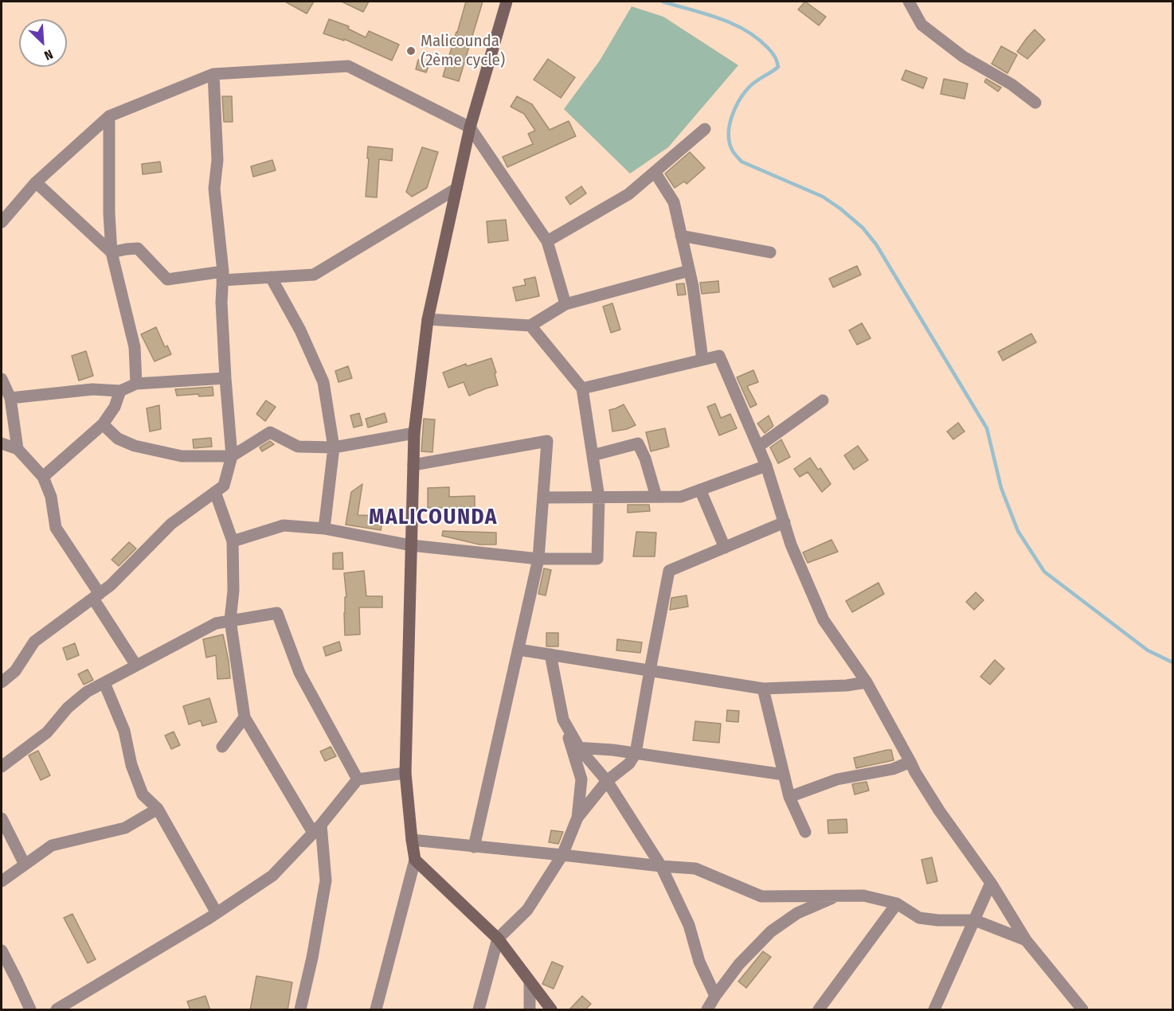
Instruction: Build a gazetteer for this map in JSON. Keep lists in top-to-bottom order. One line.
{"districts":["MALICOUNDA"],"places":["Malicounda (2ème cycle)"],"north":"bottom right"}
